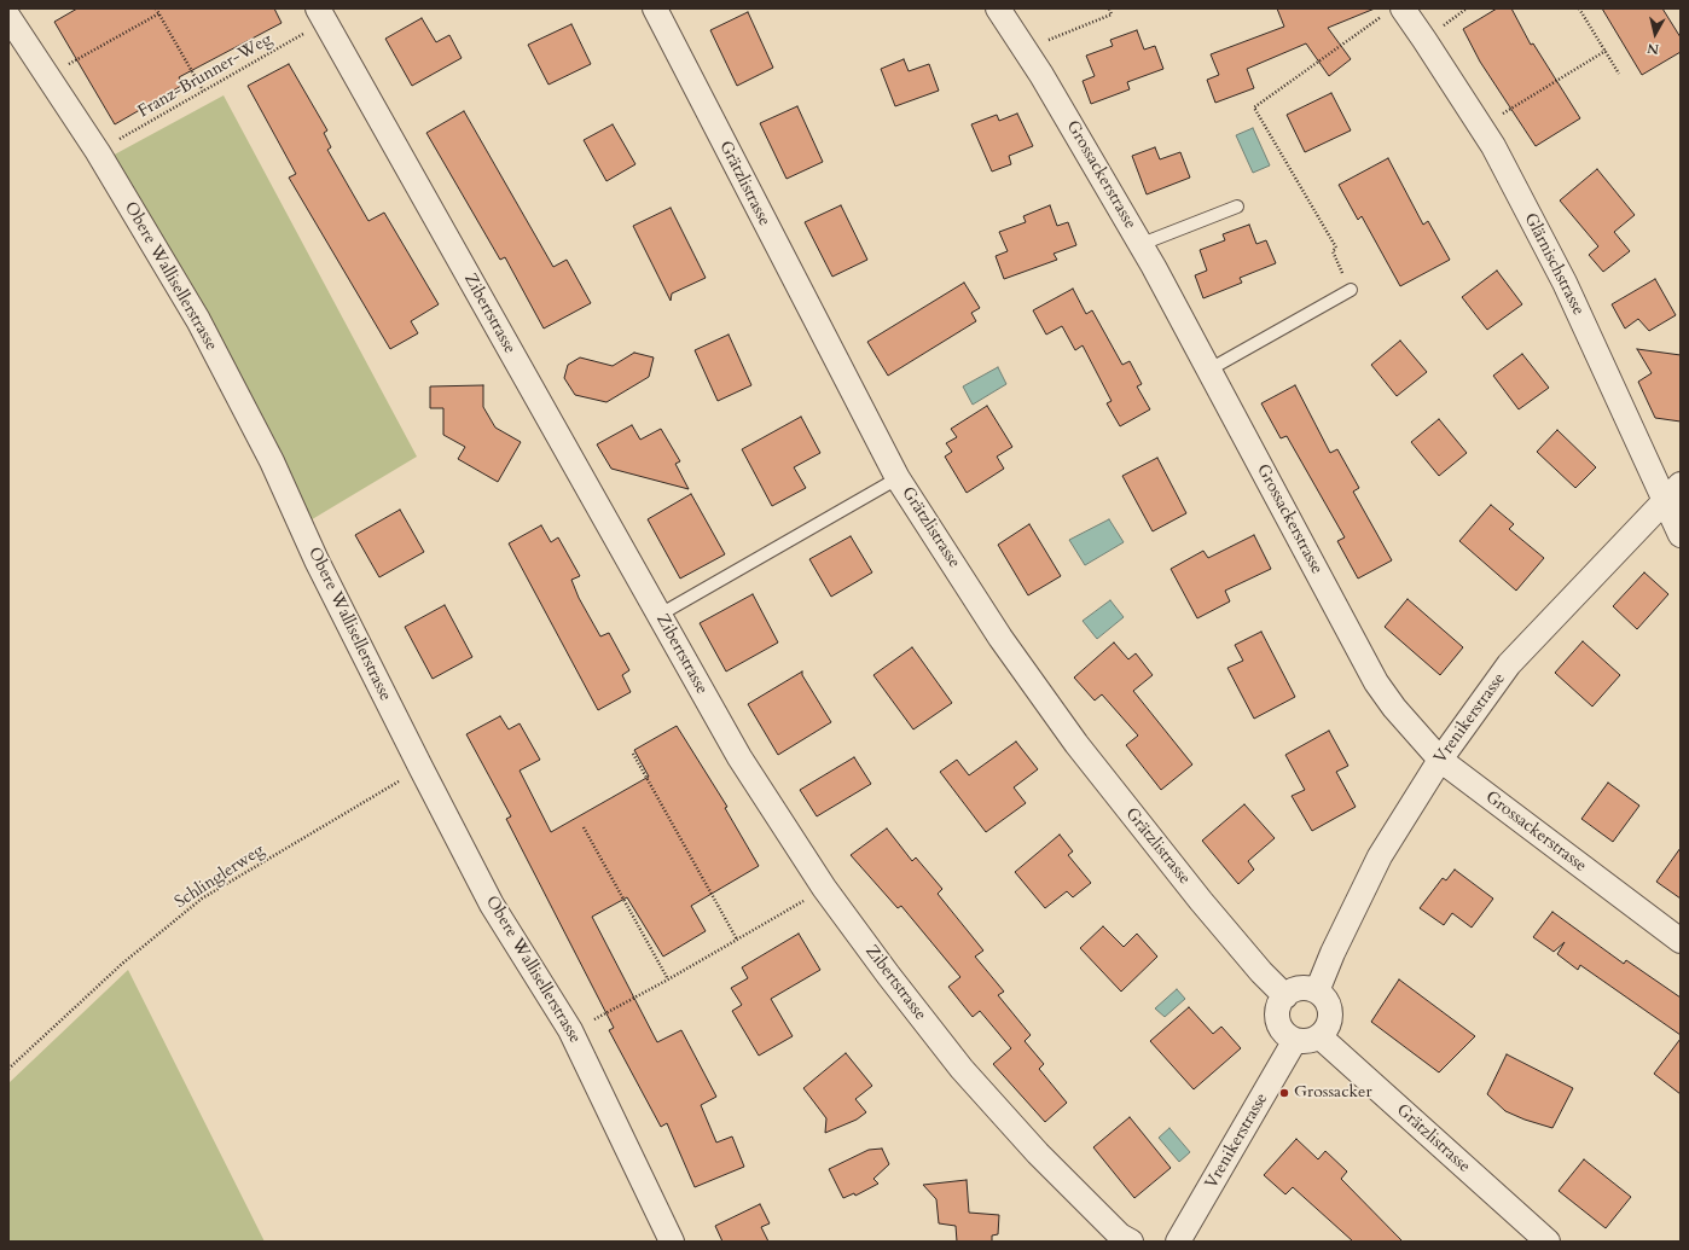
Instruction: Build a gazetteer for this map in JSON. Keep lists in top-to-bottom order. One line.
{"streets":{"street":["Grossackerstrasse","Grätzlistrasse","Glärnischstrasse","Obere Wallisellerstrasse","Zibertstrasse","Vrenikerstrasse"],"path":["Franz-Brunner-Weg","Schlinglerweg"]},"crossings":[["Franz-Brunner-Weg","Obere Wallisellerstrasse"],["Franz-Brunner-Weg","Zibertstrasse"],["Grossackerstrasse","Vrenikerstrasse"],["Grätzlistrasse","Vrenikerstrasse"],["Glärnischstrasse","Vrenikerstrasse"],["Obere Wallisellerstrasse","Schlinglerweg"]],"places":["Grossacker"],"north":"bottom"}
